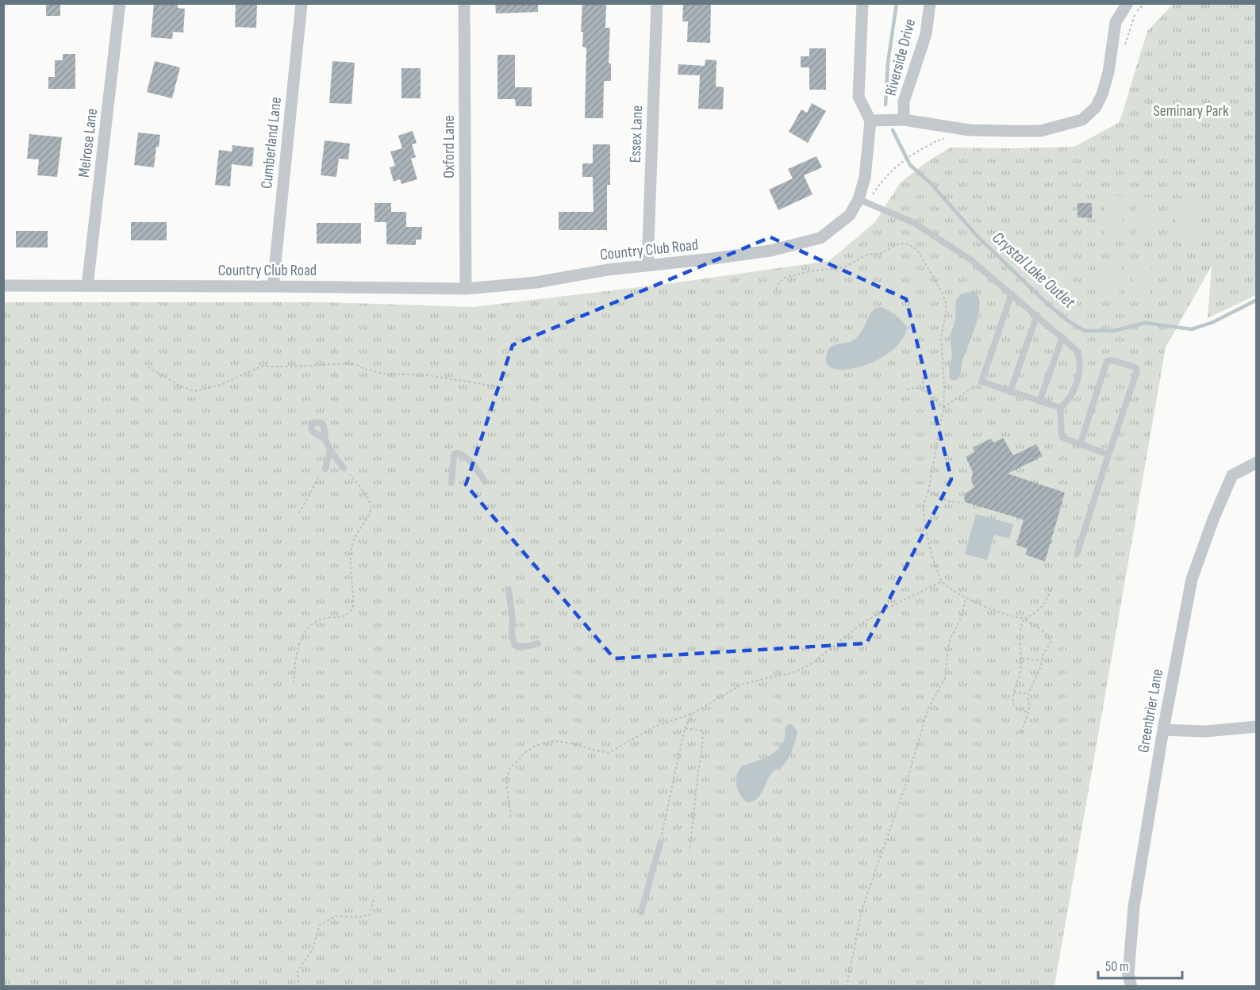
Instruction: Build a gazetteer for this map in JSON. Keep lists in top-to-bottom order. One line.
{"streets":{"street":["Riverside Drive","Essex Lane","Melrose Lane","Cumberland Lane","Oxford Lane","Country Club Road","Greenbrier Lane"]},"crossings":[["Riverside Drive","Country Club Road"],["Essex Lane","Country Club Road"],["Melrose Lane","Country Club Road"],["Cumberland Lane","Country Club Road"],["Oxford Lane","Country Club Road"]],"water":["Crystal Lake Outlet"],"parks":["Seminary Park"],"scale_bar":"50 m"}
